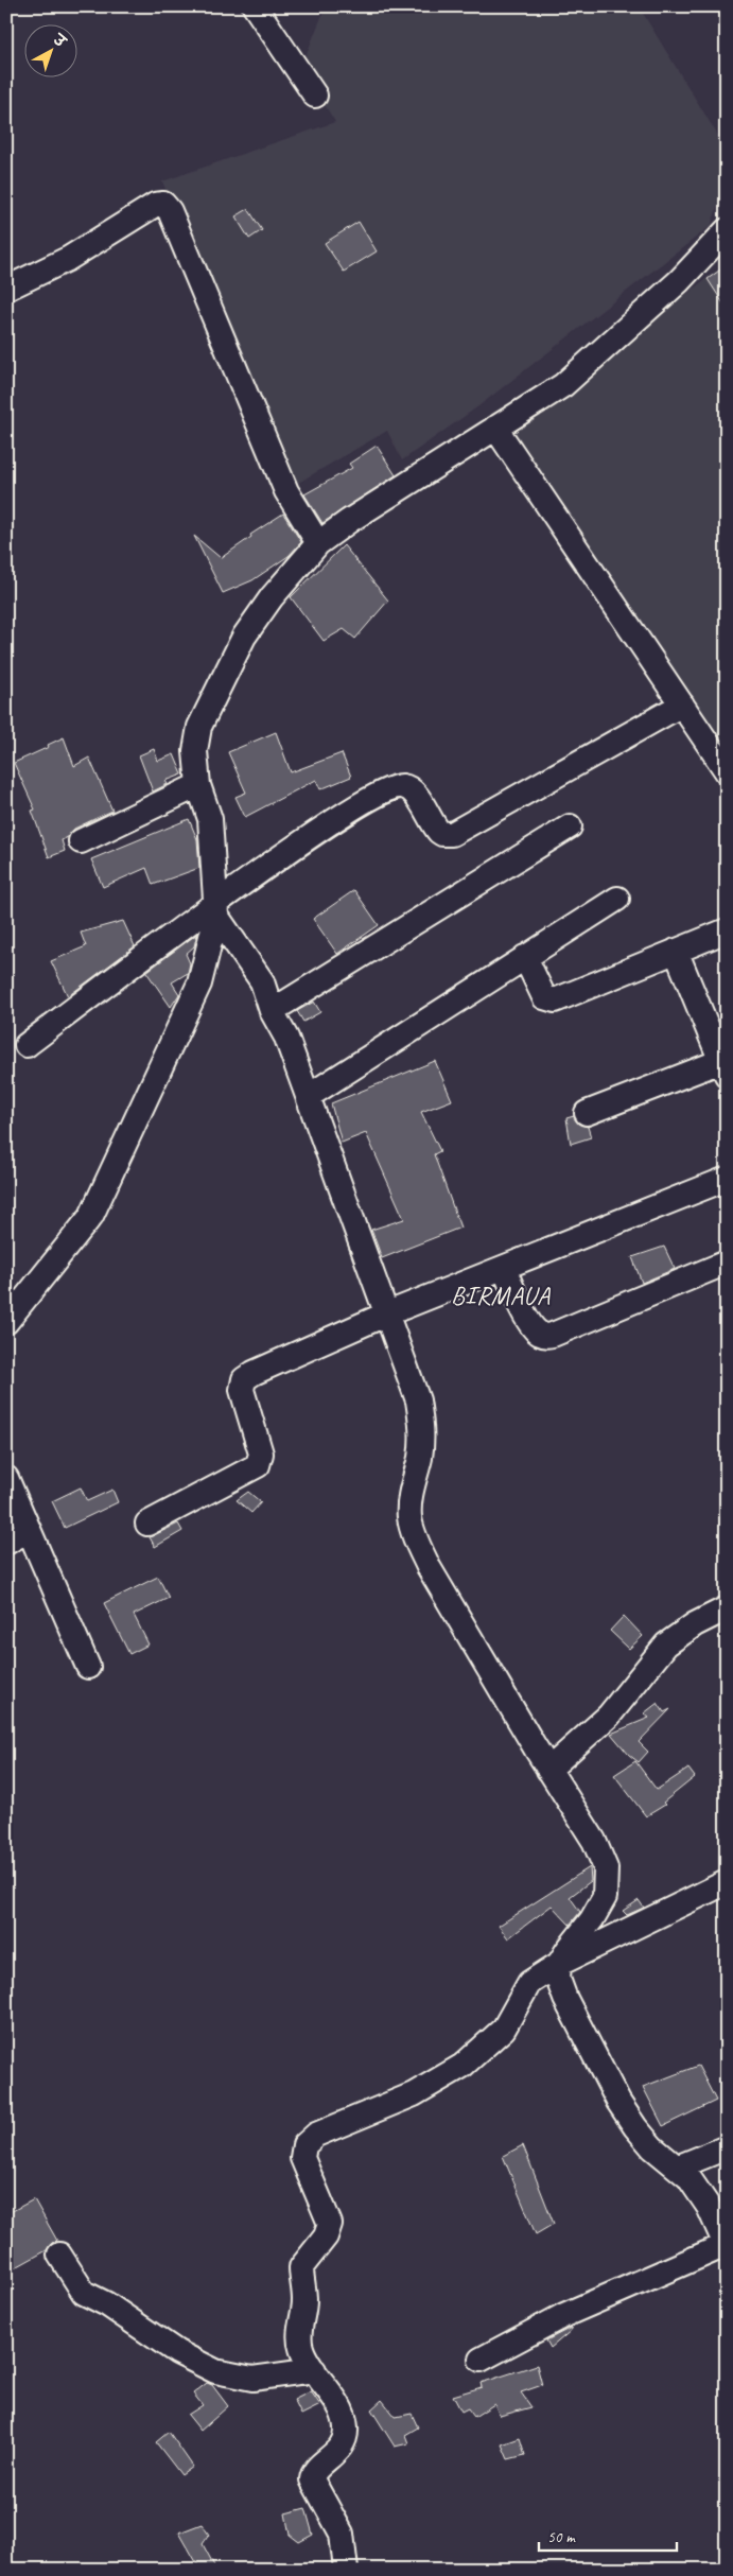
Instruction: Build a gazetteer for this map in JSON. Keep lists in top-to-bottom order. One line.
{"districts":["BIRMAUA"],"scale_bar":"50 m","north":"top right"}
